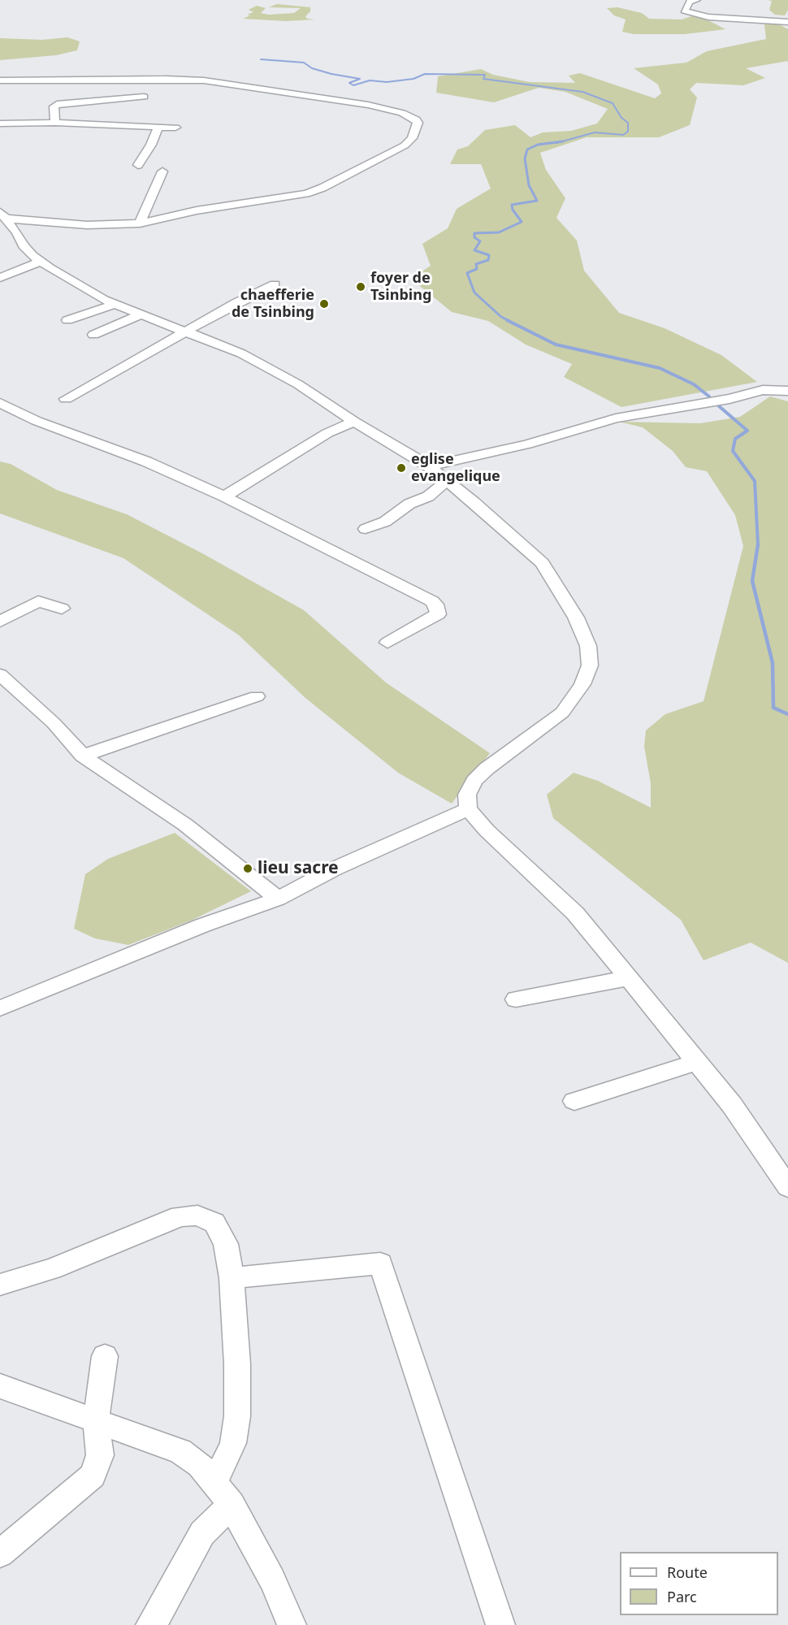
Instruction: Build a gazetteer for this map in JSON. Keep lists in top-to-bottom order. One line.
{"places":["foyer de Tsinbing","chaefferie de Tsinbing","eglise evangelique","lieu sacre"],"legend":["Route","Parc"]}
